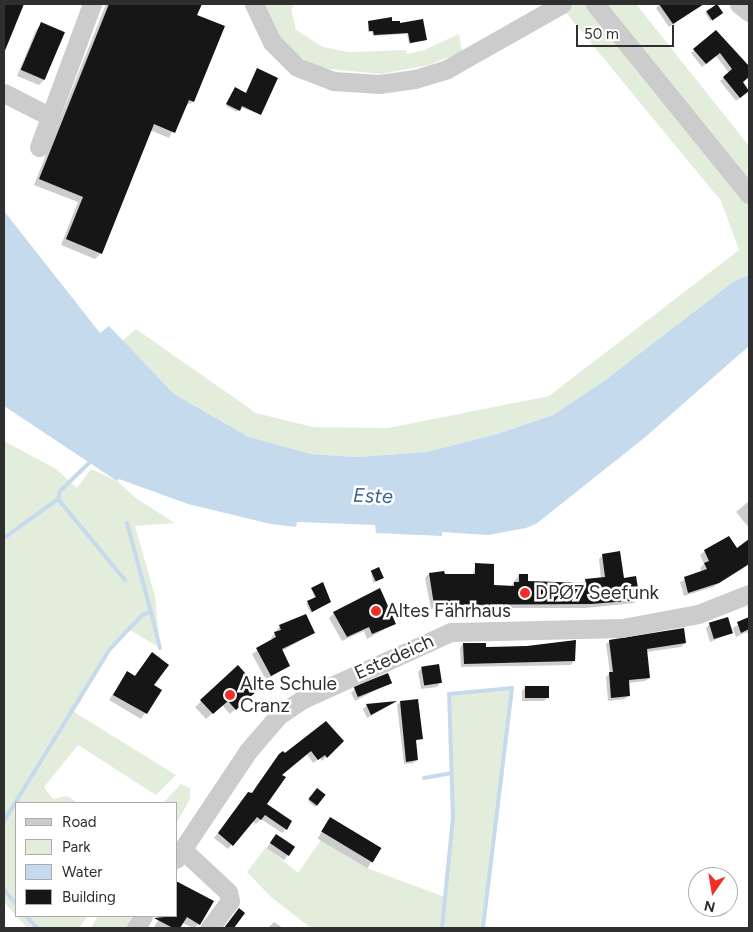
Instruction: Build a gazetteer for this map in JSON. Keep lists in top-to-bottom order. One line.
{"streets":{"street":["Estedeich"]},"water":["Este"],"places":["DPØ7 Seefunk","Altes Fährhaus","Alte Schule Cranz"],"legend":["Road","Park","Water","Building"],"scale_bar":"50 m","north":"bottom"}
